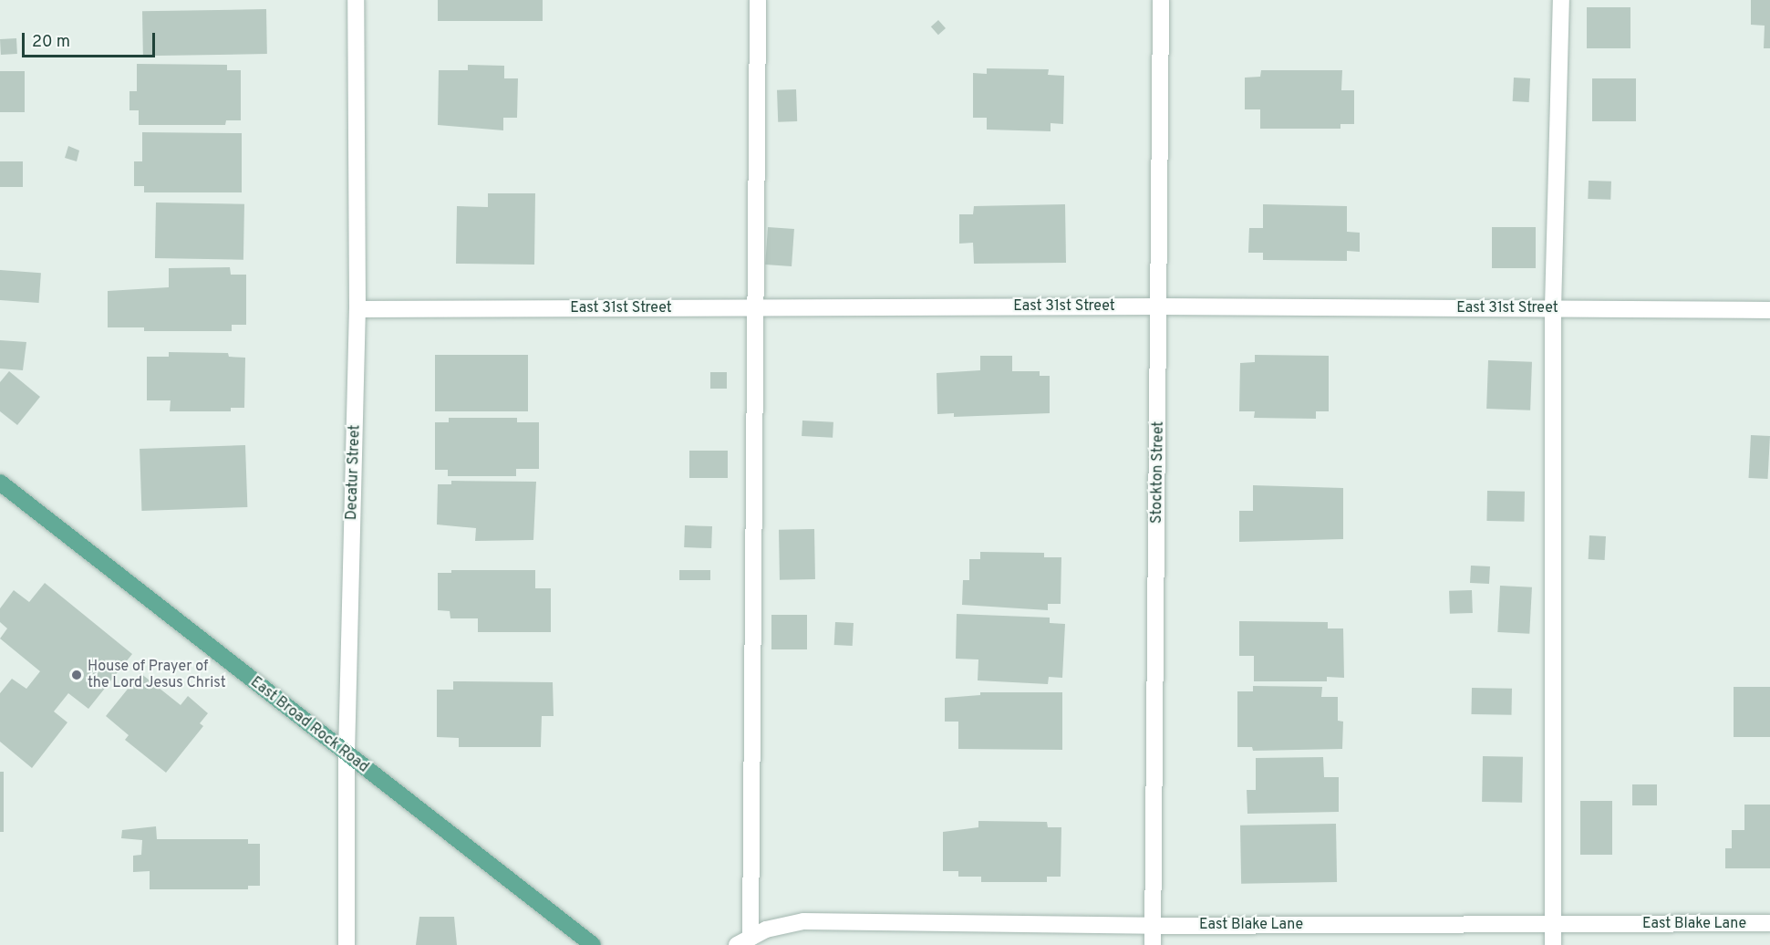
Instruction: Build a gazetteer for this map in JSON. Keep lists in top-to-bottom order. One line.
{"streets":{"main road":["East Broad Rock Road"],"street":["East 31st Street","Decatur Street","Stockton Street","East Blake Lane"]},"crossings":[["East 31st Street","Decatur Street"],["East 31st Street","Stockton Street"],["Decatur Street","East Broad Rock Road"],["Stockton Street","East Blake Lane"]],"places":["House of Prayer of the Lord Jesus Christ"],"scale_bar":"20 m"}
